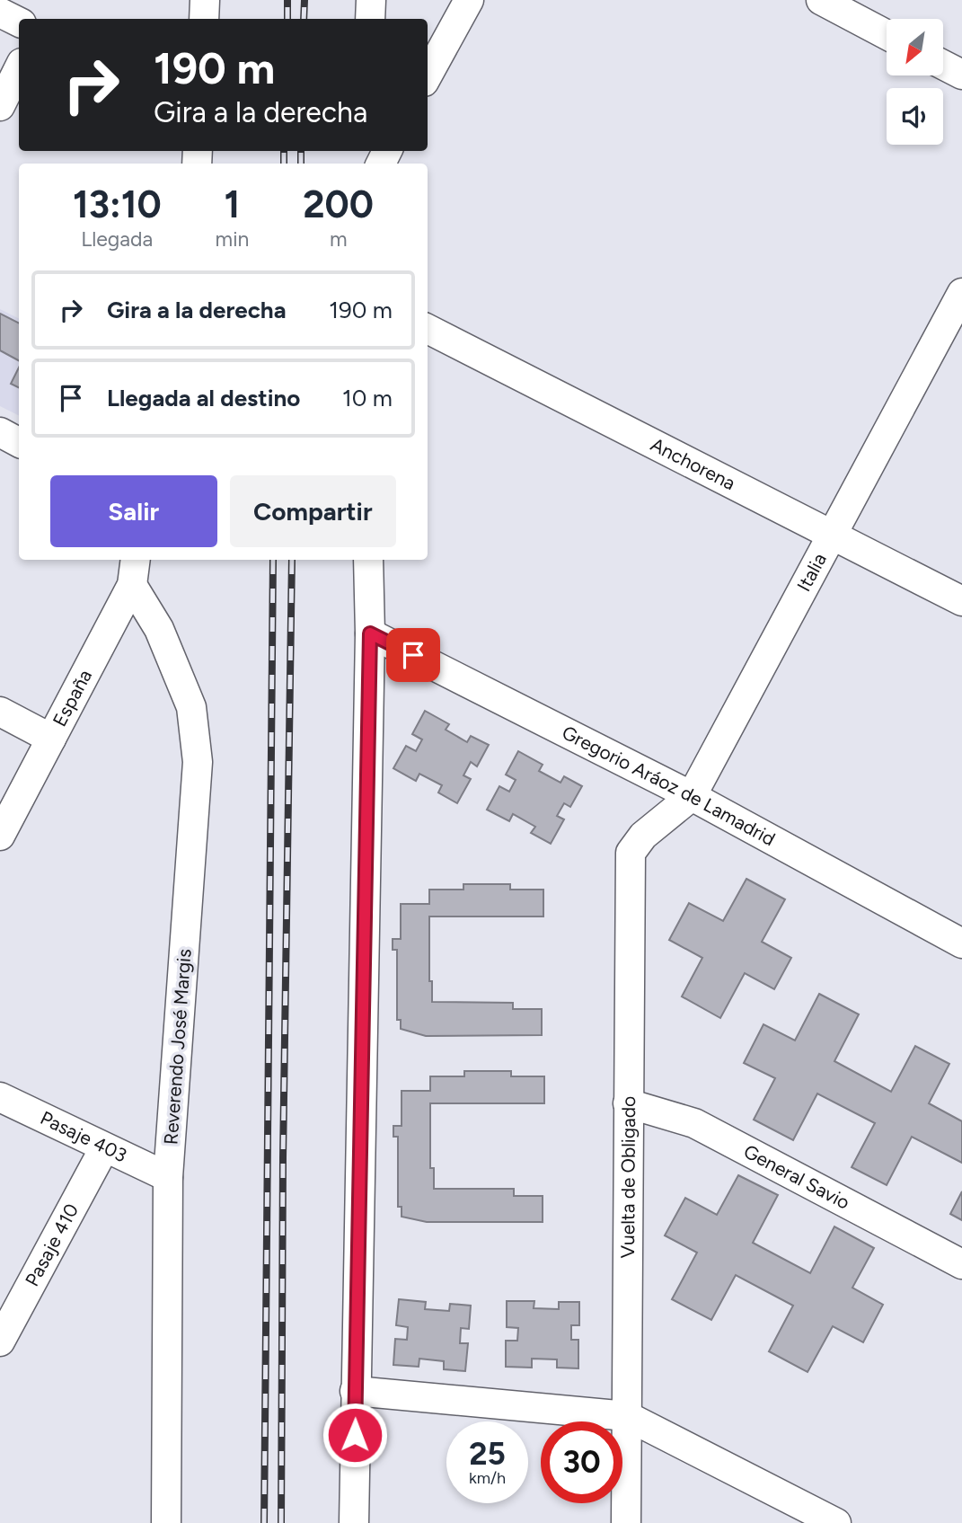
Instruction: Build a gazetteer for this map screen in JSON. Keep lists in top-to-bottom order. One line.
{"streets":{"street":["Anchorena","Italia","España","Gregorio Aráoz de Lamadrid","Reverendo José Margis","Pasaje 403","Vuelta de Obligado","General Savio","Pasaje 410"]},"crossings":[["Anchorena","Italia"],["Italia","Gregorio Aráoz de Lamadrid"],["Italia","Vuelta de Obligado"],["España","Reverendo José Margis"],["Reverendo José Margis","Pasaje 403"],["Pasaje 403","Pasaje 410"],["Vuelta de Obligado","General Savio"]],"north":"bottom left","page":{"turn":["190 m","Gira a la derecha"],"eta":["13:10","Llegada","1","min","200","m"],"list":[{"name":"Gira a la derecha","value":"190 m"},{"name":"Llegada al destino","value":"10 m"}],"buttons":["Salir","Compartir"],"speed":"25 km/h","limit":"30"}}
